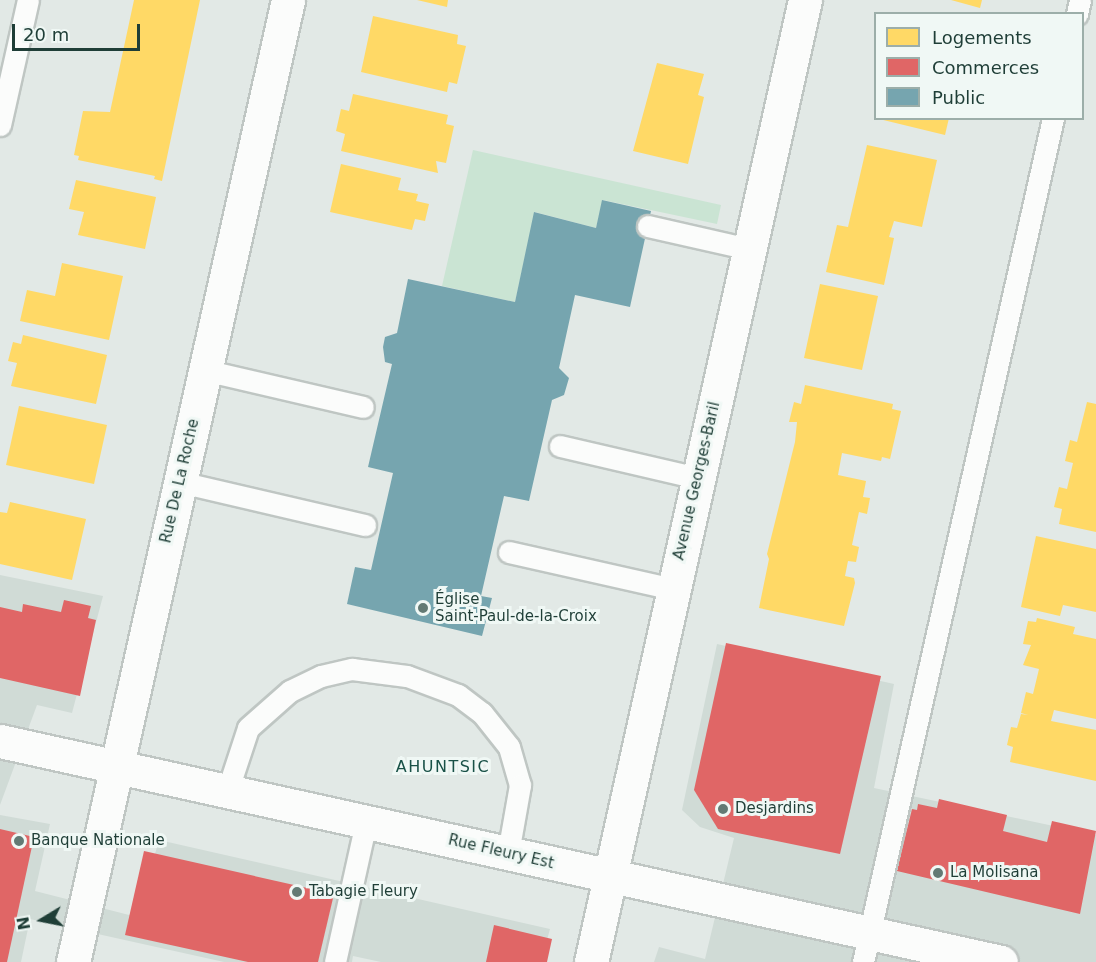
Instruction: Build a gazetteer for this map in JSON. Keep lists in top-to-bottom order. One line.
{"streets":{"street":["Rue De La Roche","Avenue Georges-Baril","Rue Fleury Est"]},"crossings":[["Rue De La Roche","Rue Fleury Est"],["Avenue Georges-Baril","Rue Fleury Est"]],"districts":["AHUNTSIC"],"places":["Église Saint-Paul-de-la-Croix","Desjardins","Banque Nationale","La Molisana","Tabagie Fleury"],"legend":["Logements","Commerces","Public"],"scale_bar":"20 m","north":"left"}
